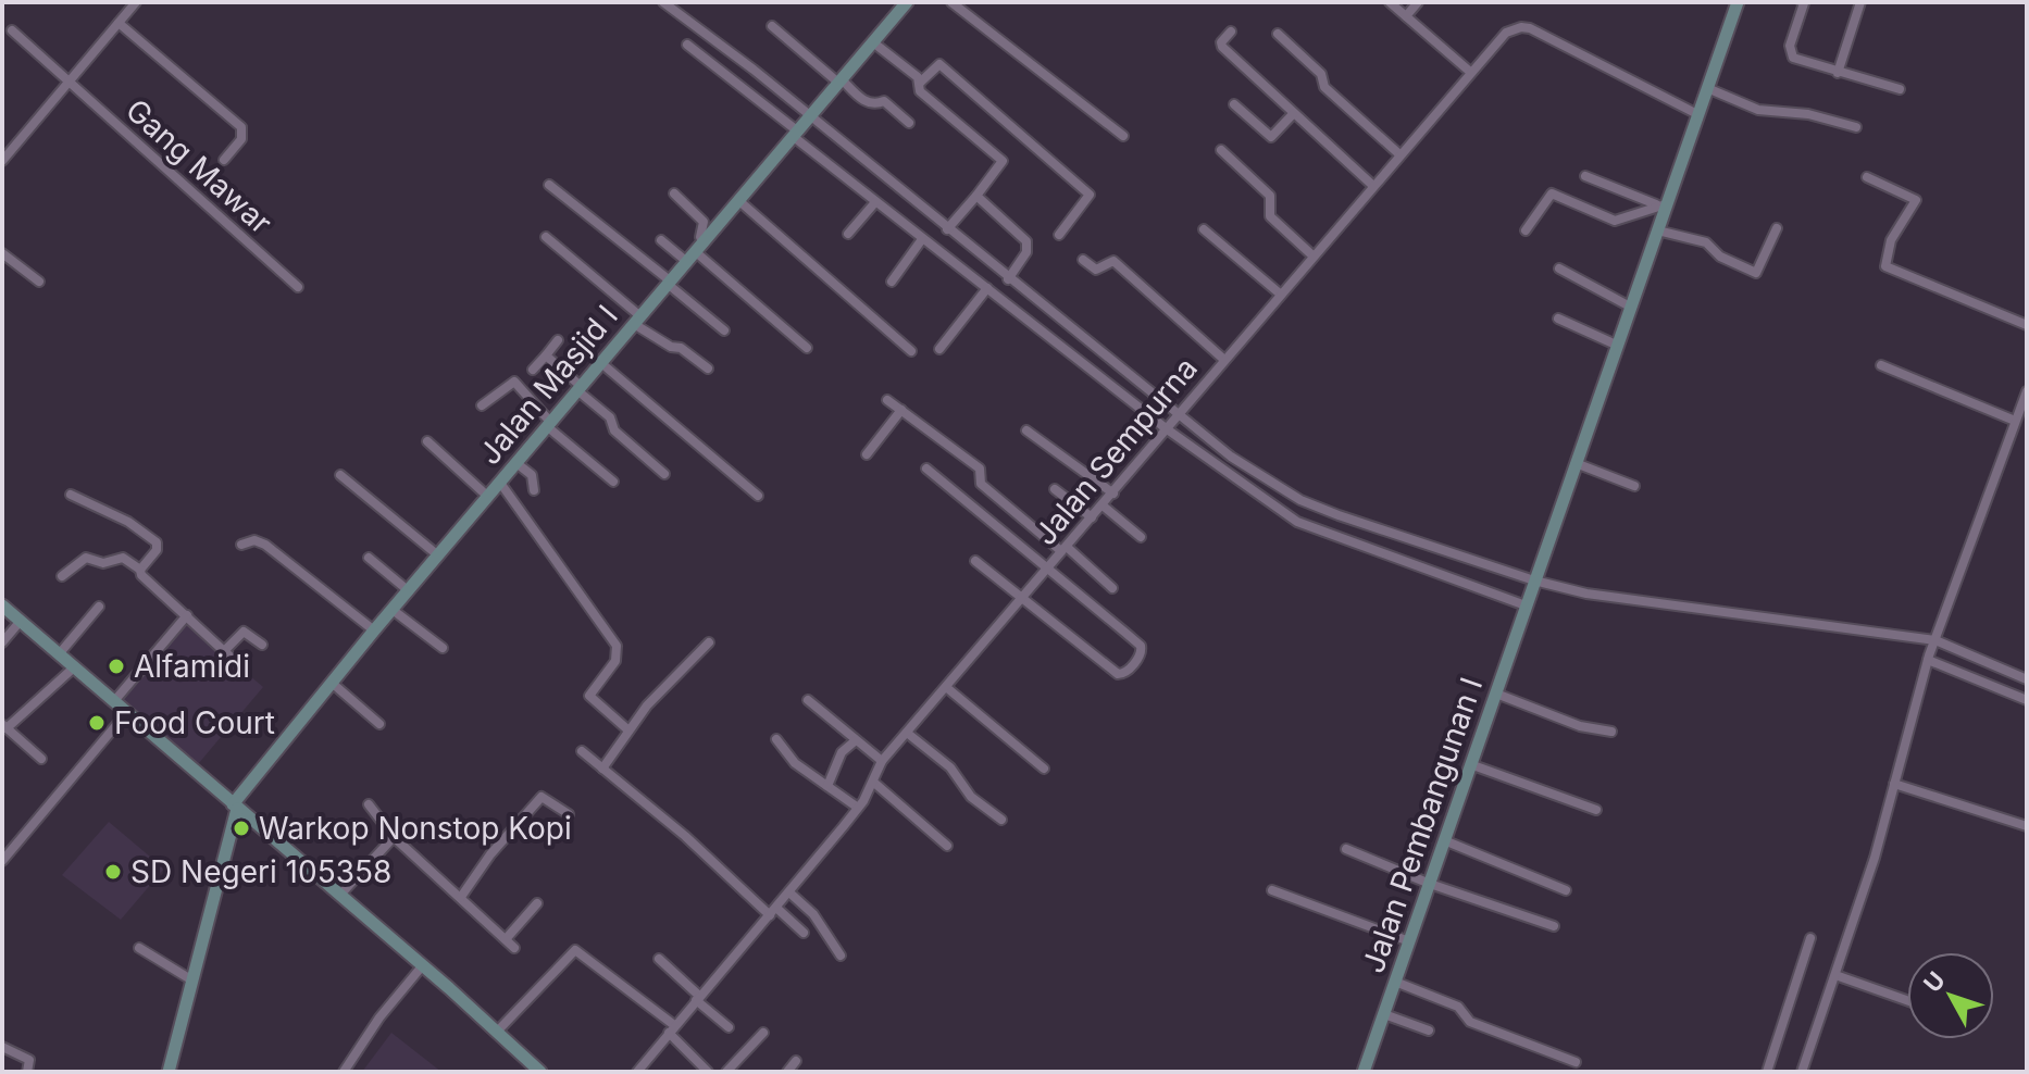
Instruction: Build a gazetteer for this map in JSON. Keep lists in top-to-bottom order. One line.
{"streets":{"main road":["Jalan Masjid I","Jalan Pembangunan I"],"street":["Gang Mawar","Jalan Sempurna"]},"crossings":[["Jalan Sempurna","Jalan Pembangunan I"]],"places":["Alfamidi","Food Court","Warkop Nonstop Kopi","SD Negeri 105358"],"north":"top left"}
